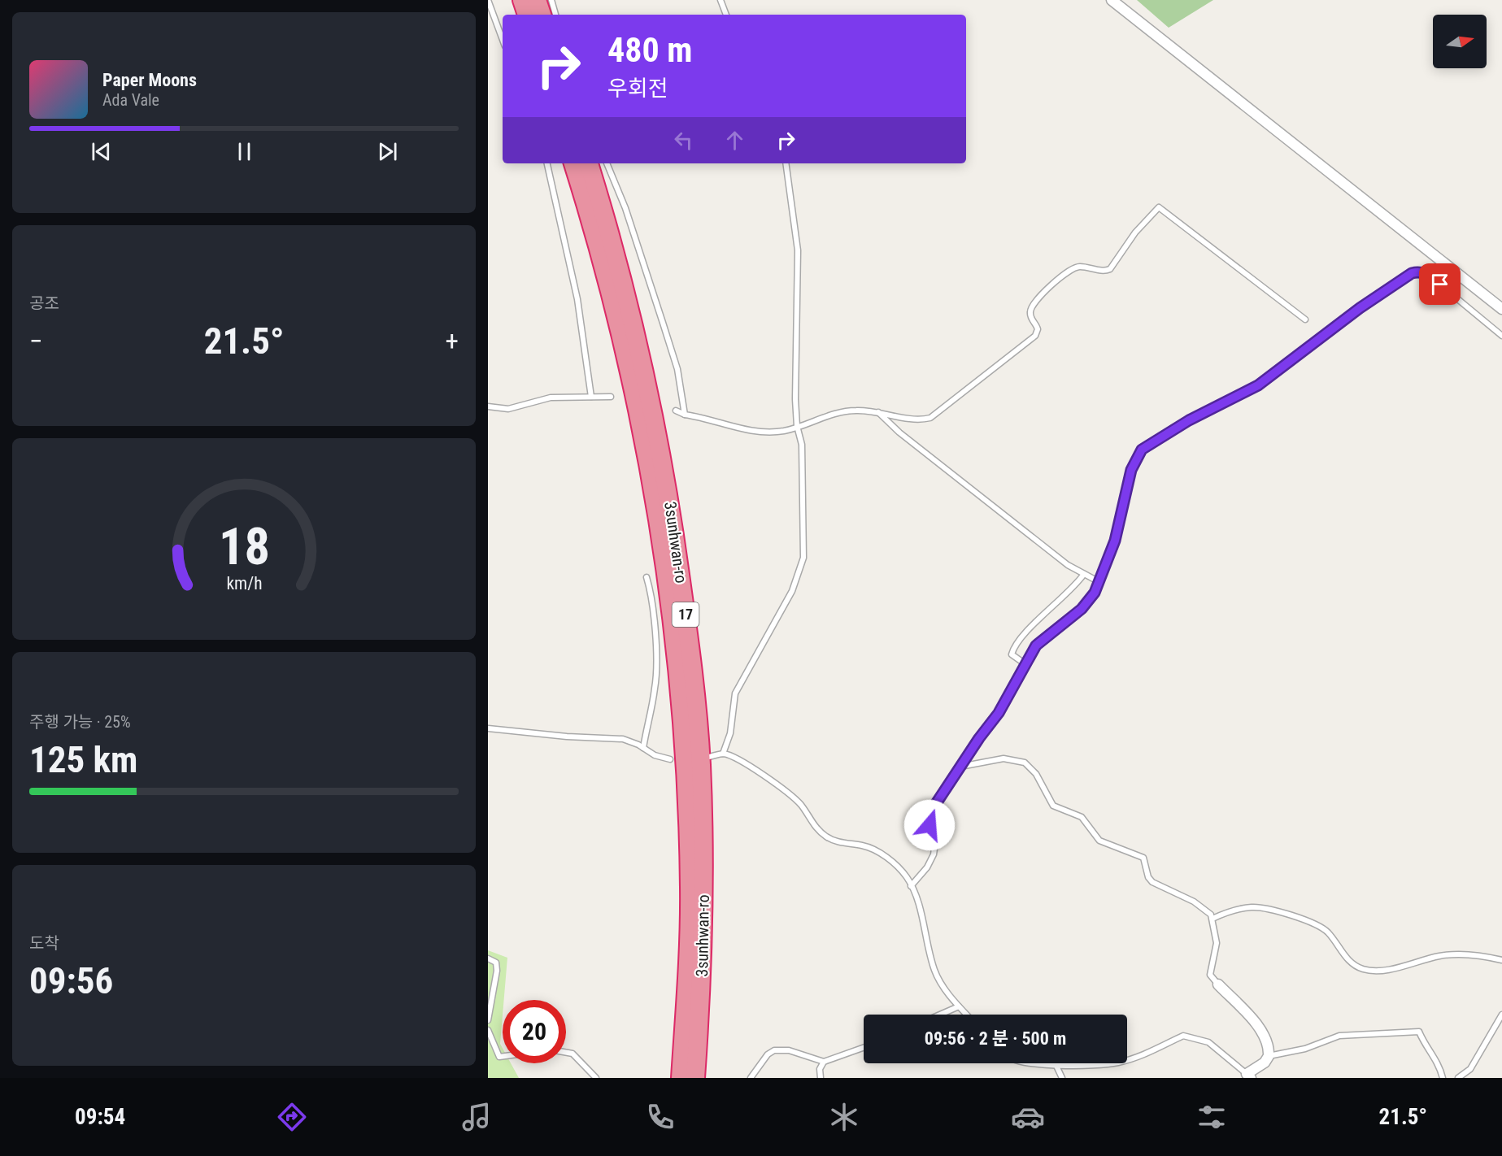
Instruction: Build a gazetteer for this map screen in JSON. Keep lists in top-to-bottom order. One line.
{"streets":{"highway":["3sunhwan-ro","17"]},"north":"right","page":{"turn":["480 m","우회전"],"song":["Paper Moons","Ada Vale"],"tile":["공조",["주행 가능 · 25%","125 km"],["도착","09:56"]],"heat":["−","21.5°","+"],"limit":"20","trip":"09:56 · 2 분 · 500 m","tabs":["09:54","21.5°"],"gauge":["18","km/h"]}}
